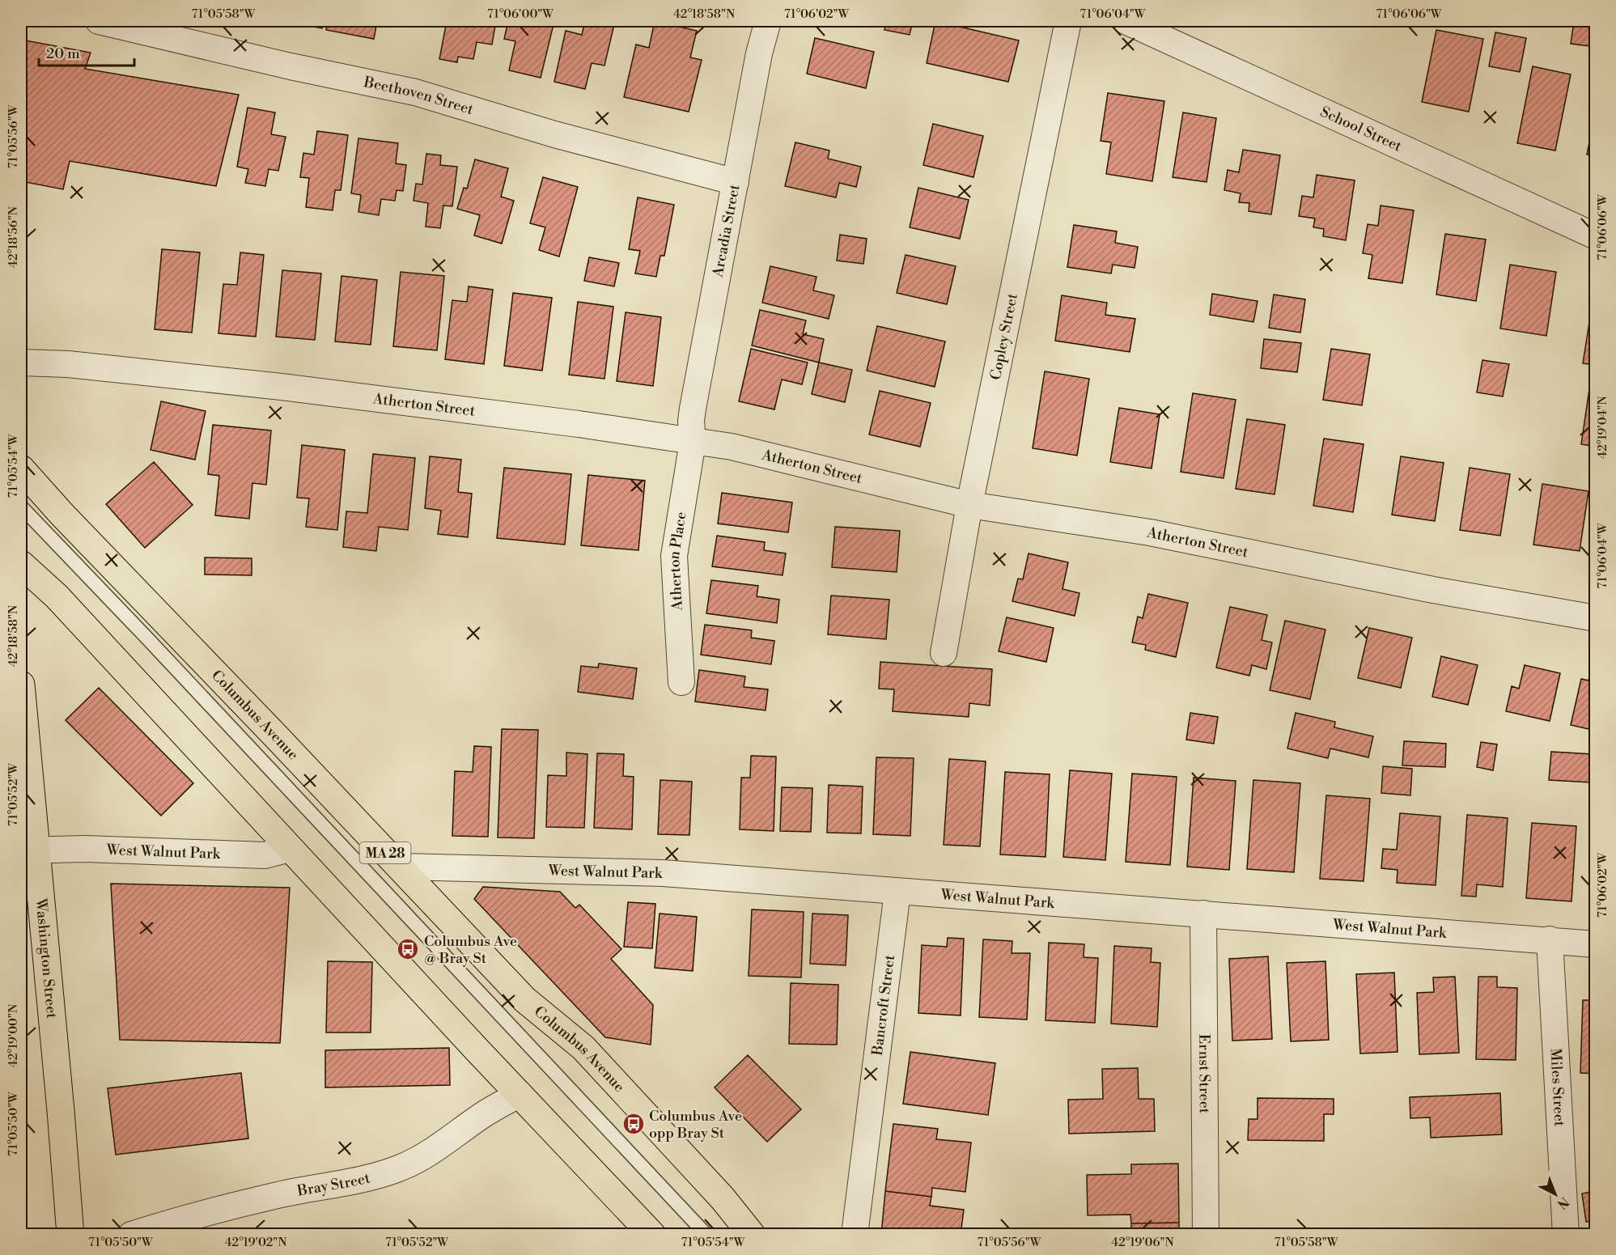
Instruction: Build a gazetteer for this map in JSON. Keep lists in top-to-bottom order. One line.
{"streets":{"main road":["Columbus Avenue","MA 28","Washington Street"],"street":["Beethoven Street","School Street","Arcadia Street","Copley Street","Atherton Street","Atherton Place","West Walnut Park","Bancroft Street","Ernst Street","Miles Street","Bray Street"]},"crossings":[["Beethoven Street","Arcadia Street"],["Arcadia Street","Atherton Street"],["Arcadia Street","Atherton Place"],["Copley Street","Atherton Street"],["Atherton Street","Atherton Place"],["Columbus Avenue","West Walnut Park"],["West Walnut Park","Washington Street"],["West Walnut Park","Bancroft Street"],["West Walnut Park","Ernst Street"],["West Walnut Park","Miles Street"]],"places":{"bus stop":["Columbus Ave @ Bray St","Columbus Ave opp Bray St"]},"scale_bar":"20 m","north":"bottom right","coordinates":["71°05'58\"W","71°06'00\"W","42°18'58\"N","71°06'02\"W","71°06'04\"W","71°06'06\"W","71°05'56\"W","42°18'56\"N","42°19'04\"N","71°05'54\"W","71°05'52\"W","42°19'00\"N","71°05'50\"W","42°19'02\"N","42°19'06\"N"]}
